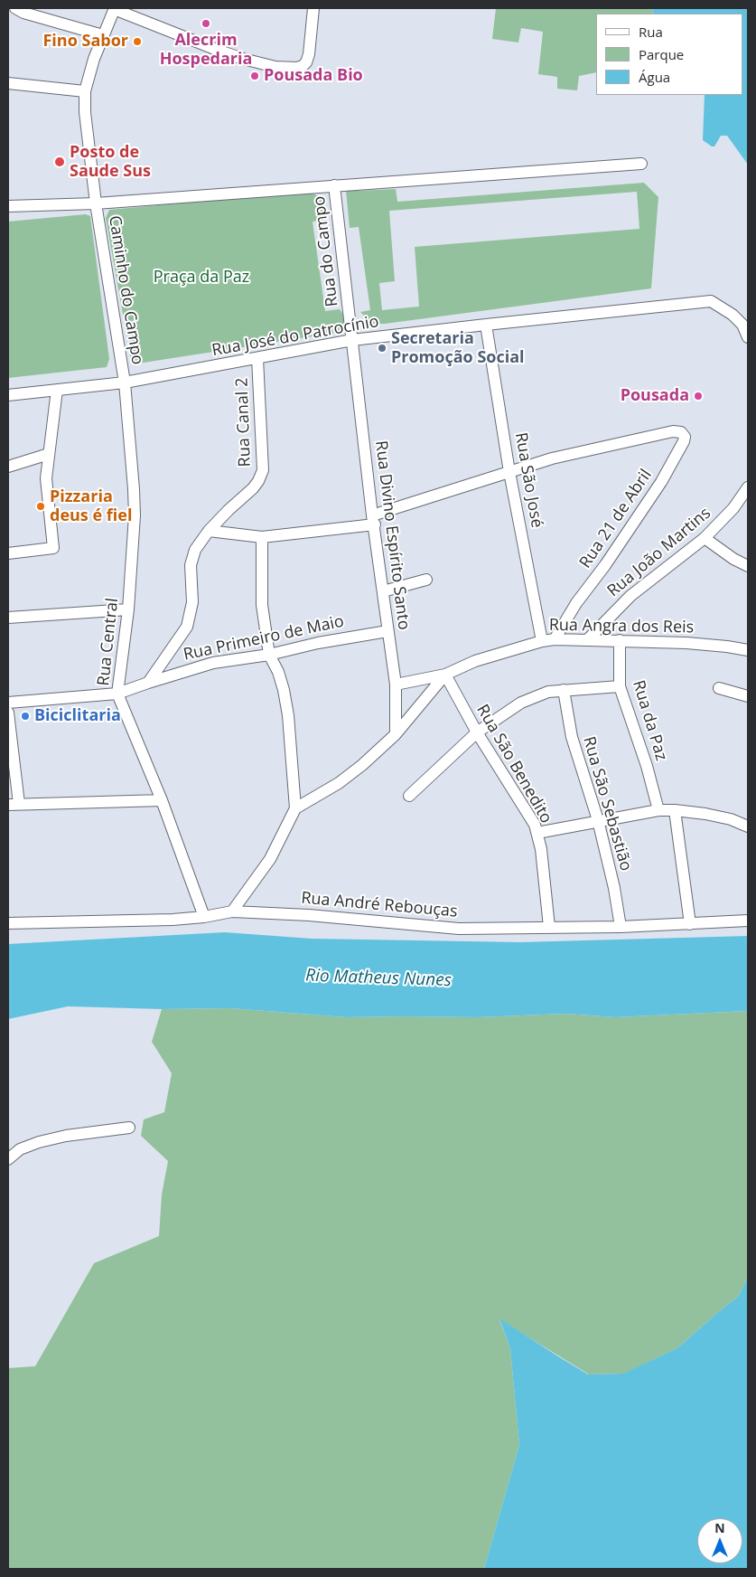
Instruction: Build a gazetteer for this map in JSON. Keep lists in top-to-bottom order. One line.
{"streets":{"street":["Rua do Campo","Caminho do Campo","Rua José do Patrocínio","Rua Canal 2","Rua São José","Rua 21 de Abril","Rua Divino Espírito Santo","Rua João Martins","Rua Angra dos Reis","Rua Primeiro de Maio","Rua Central","Rua da Paz","Rua São Benedito","Rua São Sebastião","Rua André Rebouças"]},"crossings":[["Rua do Campo","Rua José do Patrocínio"],["Rua do Campo","Rua Divino Espírito Santo"],["Caminho do Campo","Rua José do Patrocínio"],["Caminho do Campo","Rua Central"],["Rua José do Patrocínio","Rua Canal 2"],["Rua José do Patrocínio","Rua São José"],["Rua José do Patrocínio","Rua Divino Espírito Santo"],["Rua José do Patrocínio","Rua Central"],["Rua Canal 2","Rua Primeiro de Maio"],["Rua São José","Rua 21 de Abril"],["Rua São José","Rua Angra dos Reis"],["Rua 21 de Abril","Rua Angra dos Reis"],["Rua Divino Espírito Santo","Rua Angra dos Reis"],["Rua Divino Espírito Santo","Rua Primeiro de Maio"],["Rua João Martins","Rua Angra dos Reis"],["Rua Angra dos Reis","Rua da Paz"],["Rua Angra dos Reis","Rua São Benedito"],["Rua Central","Rua André Rebouças"],["Rua São Benedito","Rua André Rebouças"],["Rua São Sebastião","Rua André Rebouças"]],"water":["Rio Matheus Nunes"],"parks":["Praça da Paz"],"places":["Alecrim Hospedaria","Fino Sabor","Pousada Bio","Posto de Saude Sus","Secretaria Promoção Social","Pousada","Pizzaria deus é fiel","Biciclitaria"],"legend":["Rua","Parque","Água"],"north":"top"}
